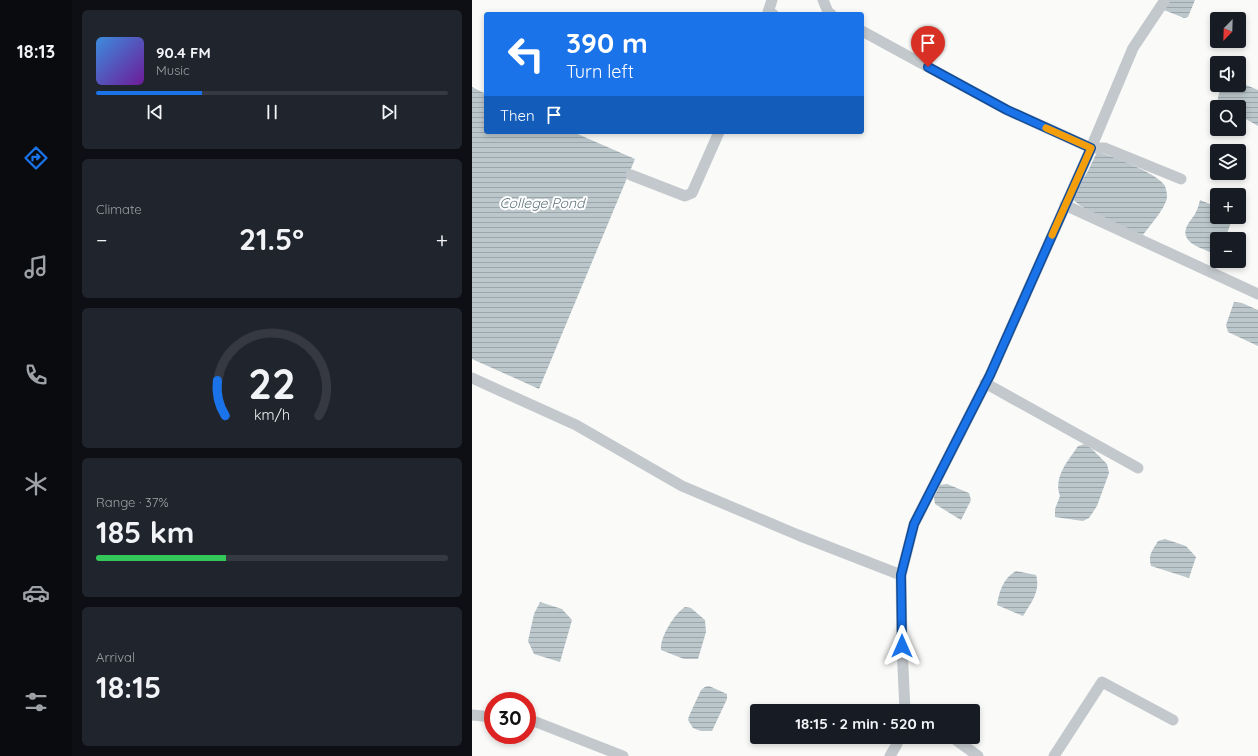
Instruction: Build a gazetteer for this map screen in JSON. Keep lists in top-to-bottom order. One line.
{"water":["College Pond"],"north":"bottom left","page":{"tabs":"18:13","map_buttons":["+","−"],"turn":["390 m","Turn left"],"song":["90.4 FM","Music"],"then":"Then","tile":["Climate",["Range · 37%","185 km"],["Arrival","18:15"]],"heat":["−","21.5°","+"],"limit":"30","trip":"18:15 · 2 min · 520 m","gauge":["22","km/h"]}}
